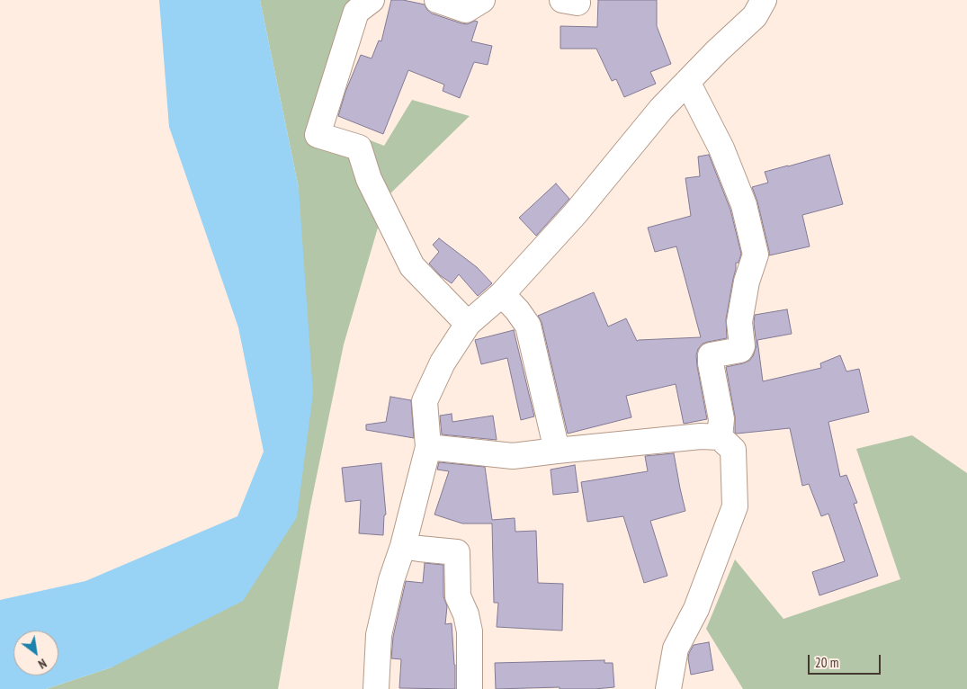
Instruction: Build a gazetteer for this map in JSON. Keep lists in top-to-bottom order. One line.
{"scale_bar":"20 m","north":"bottom right"}
